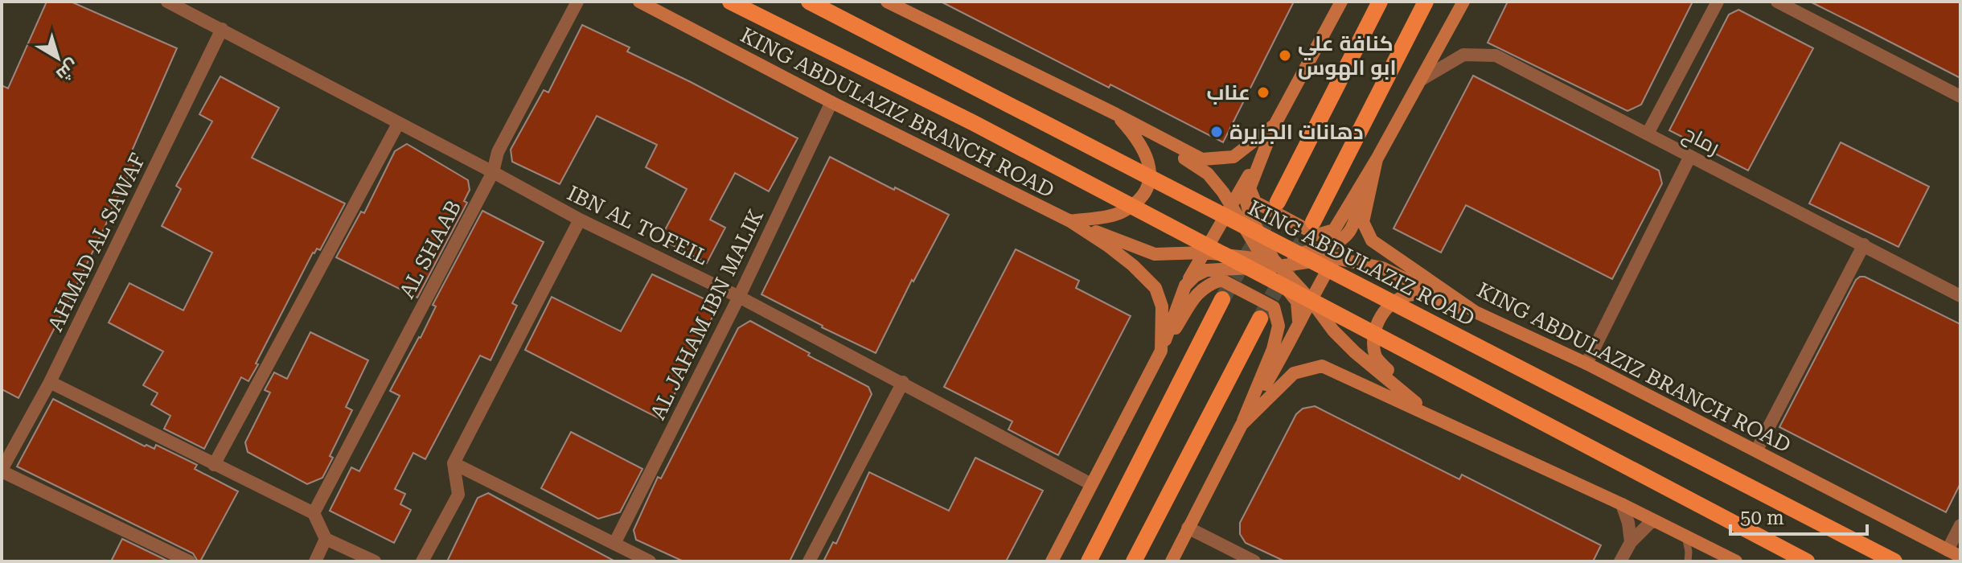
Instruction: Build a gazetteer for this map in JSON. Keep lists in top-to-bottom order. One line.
{"streets":{"main road":["KING ABDULAZIZ ROAD"],"street":["KING ABDULAZIZ BRANCH ROAD","رماح","IBN AL TOFEIL","AHMAD AL SAWAF","AL SHAAB","AL JAHAM IBN MALIK"]},"crossings":[["KING ABDULAZIZ BRANCH ROAD","AL JAHAM IBN MALIK"],["IBN AL TOFEIL","AHMAD AL SAWAF"],["IBN AL TOFEIL","AL SHAAB"],["IBN AL TOFEIL","AL JAHAM IBN MALIK"]],"places":["كنافة علي ابو الهوس","عناب","دهانات الجزيرة"],"scale_bar":"50 m","north":"bottom right"}
